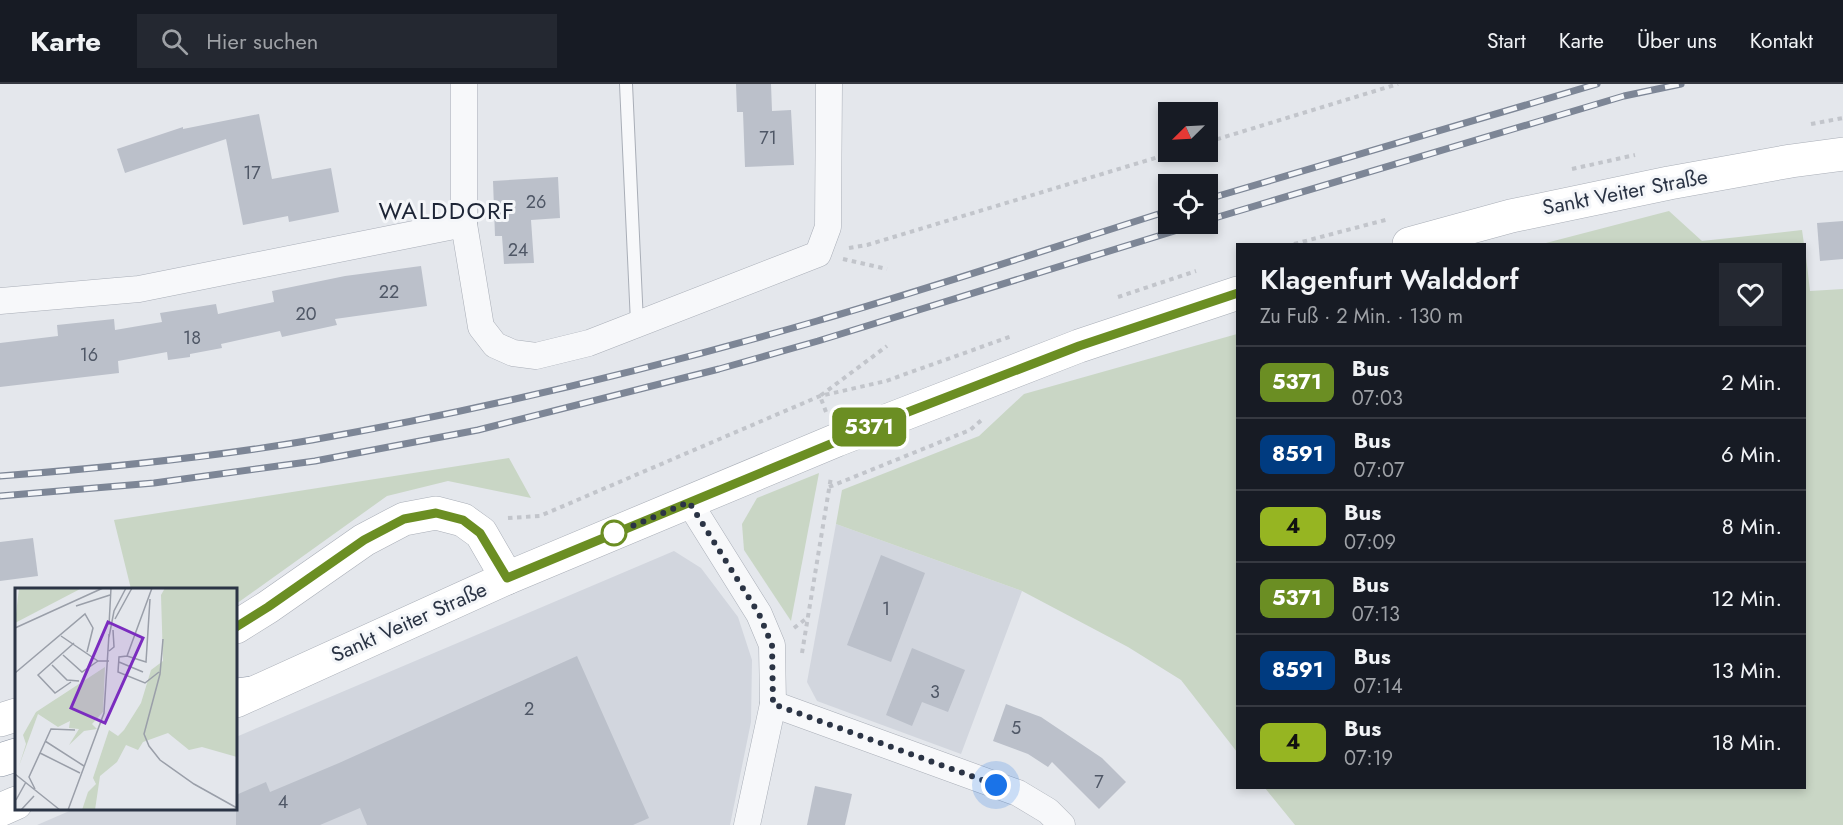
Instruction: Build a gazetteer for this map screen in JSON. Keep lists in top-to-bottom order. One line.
{"streets":{"main road":["Sankt Veiter Straße"]},"districts":["WALDDORF"],"lines":["bus line 5371"],"house_numbers":["71","17","26","24","22","20","18","16","1","3","2","5","7","4"],"north":"bottom left","page":{"header":"Karte","search":"Hier suchen","nav":["Start","Karte","Über uns","Kontakt"],"on_map":"5371","heading":["Klagenfurt Walddorf","Zu Fuß · 2 Min. · 130 m"],"list":[{"mark":"5371","name":"Bus","note":"07:03","value":"2 Min."},{"mark":"8591","name":"Bus","note":"07:07","value":"6 Min."},{"mark":"4","name":"Bus","note":"07:09","value":"8 Min."},{"mark":"5371","name":"Bus","note":"07:13","value":"12 Min."},{"mark":"8591","name":"Bus","note":"07:14","value":"13 Min."},{"mark":"4","name":"Bus","note":"07:19","value":"18 Min."}]}}
